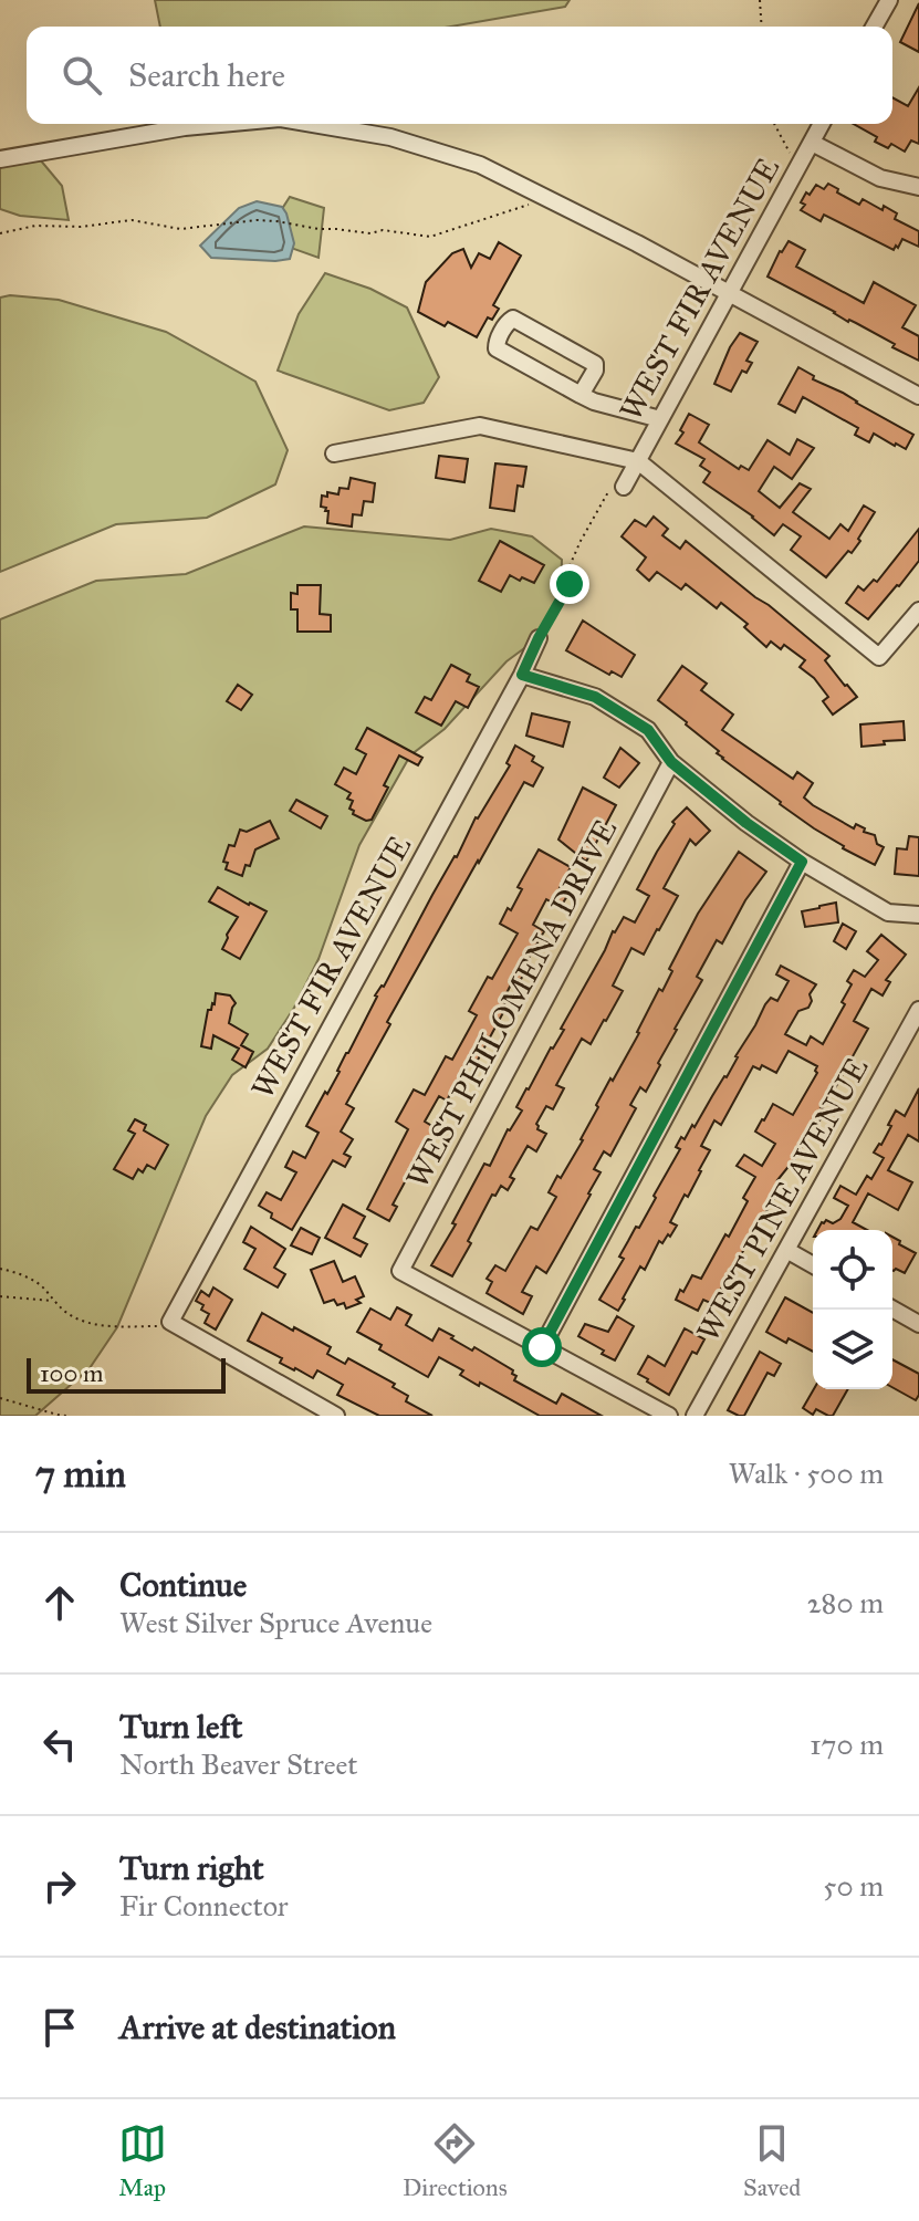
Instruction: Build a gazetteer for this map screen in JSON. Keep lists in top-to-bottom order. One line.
{"streets":{"street":["WEST FIR AVENUE","WEST PHILOMENA DRIVE","WEST PINE AVENUE"]},"scale_bar":"100 m","page":{"search":"Search here","scale":"100 m","heading":["7 min","Walk · 500 m"],"list":[["Continue","West Silver Spruce Avenue","280 m"],["Turn left","North Beaver Street","170 m"],["Turn right","Fir Connector","50 m"],"Arrive at destination"],"nav":["Map","Directions","Saved"]}}
